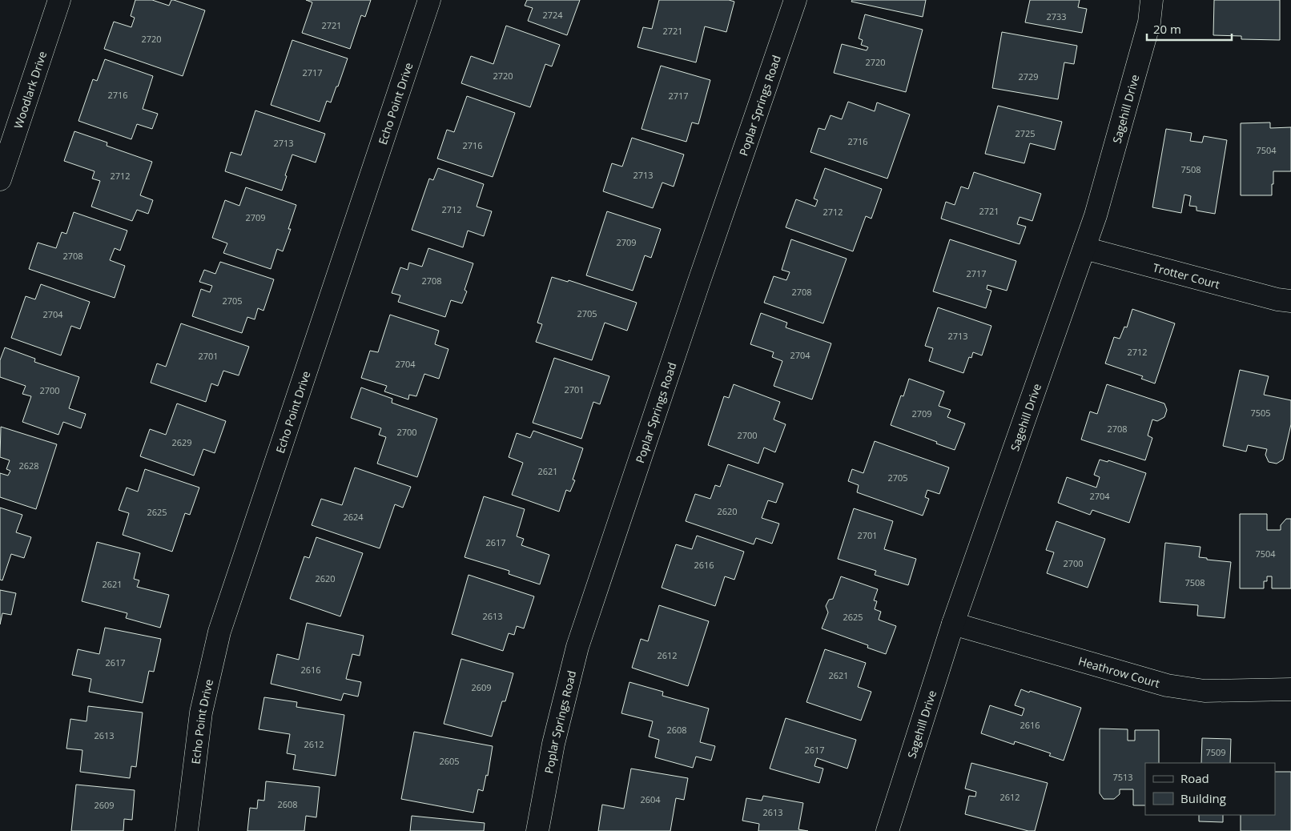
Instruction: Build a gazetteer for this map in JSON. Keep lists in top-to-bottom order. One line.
{"streets":{"street":["Woodlark Drive","Echo Point Drive","Poplar Springs Road","Sagehill Drive","Trotter Court","Heathrow Court"]},"crossings":[["Sagehill Drive","Trotter Court"],["Sagehill Drive","Heathrow Court"]],"house_numbers":["2724","2733","2721","2721","2720","2720","2717","2720","2729","2716","2717","2725","2716","2713","2716","7504","7508","2713","2712","2712","2721","2712","2709","2709","2708","2717","2708","2708","2705","2705","2704","2713","2712","2704","2701","2704","2701","2700","7505","2709","2708","2700","2700","2629","2628","2621","2705","2704","2620","2625","2624","2701","2617","7504","2700","2616","2620","7508","2621","2613","2625","2612","2617","2616","2621","2609","2616","2608","2613","2612","2617","7509","2605","7513","2612","2604","2608","2609","2613"],"legend":["Road","Building"],"scale_bar":"20 m"}
